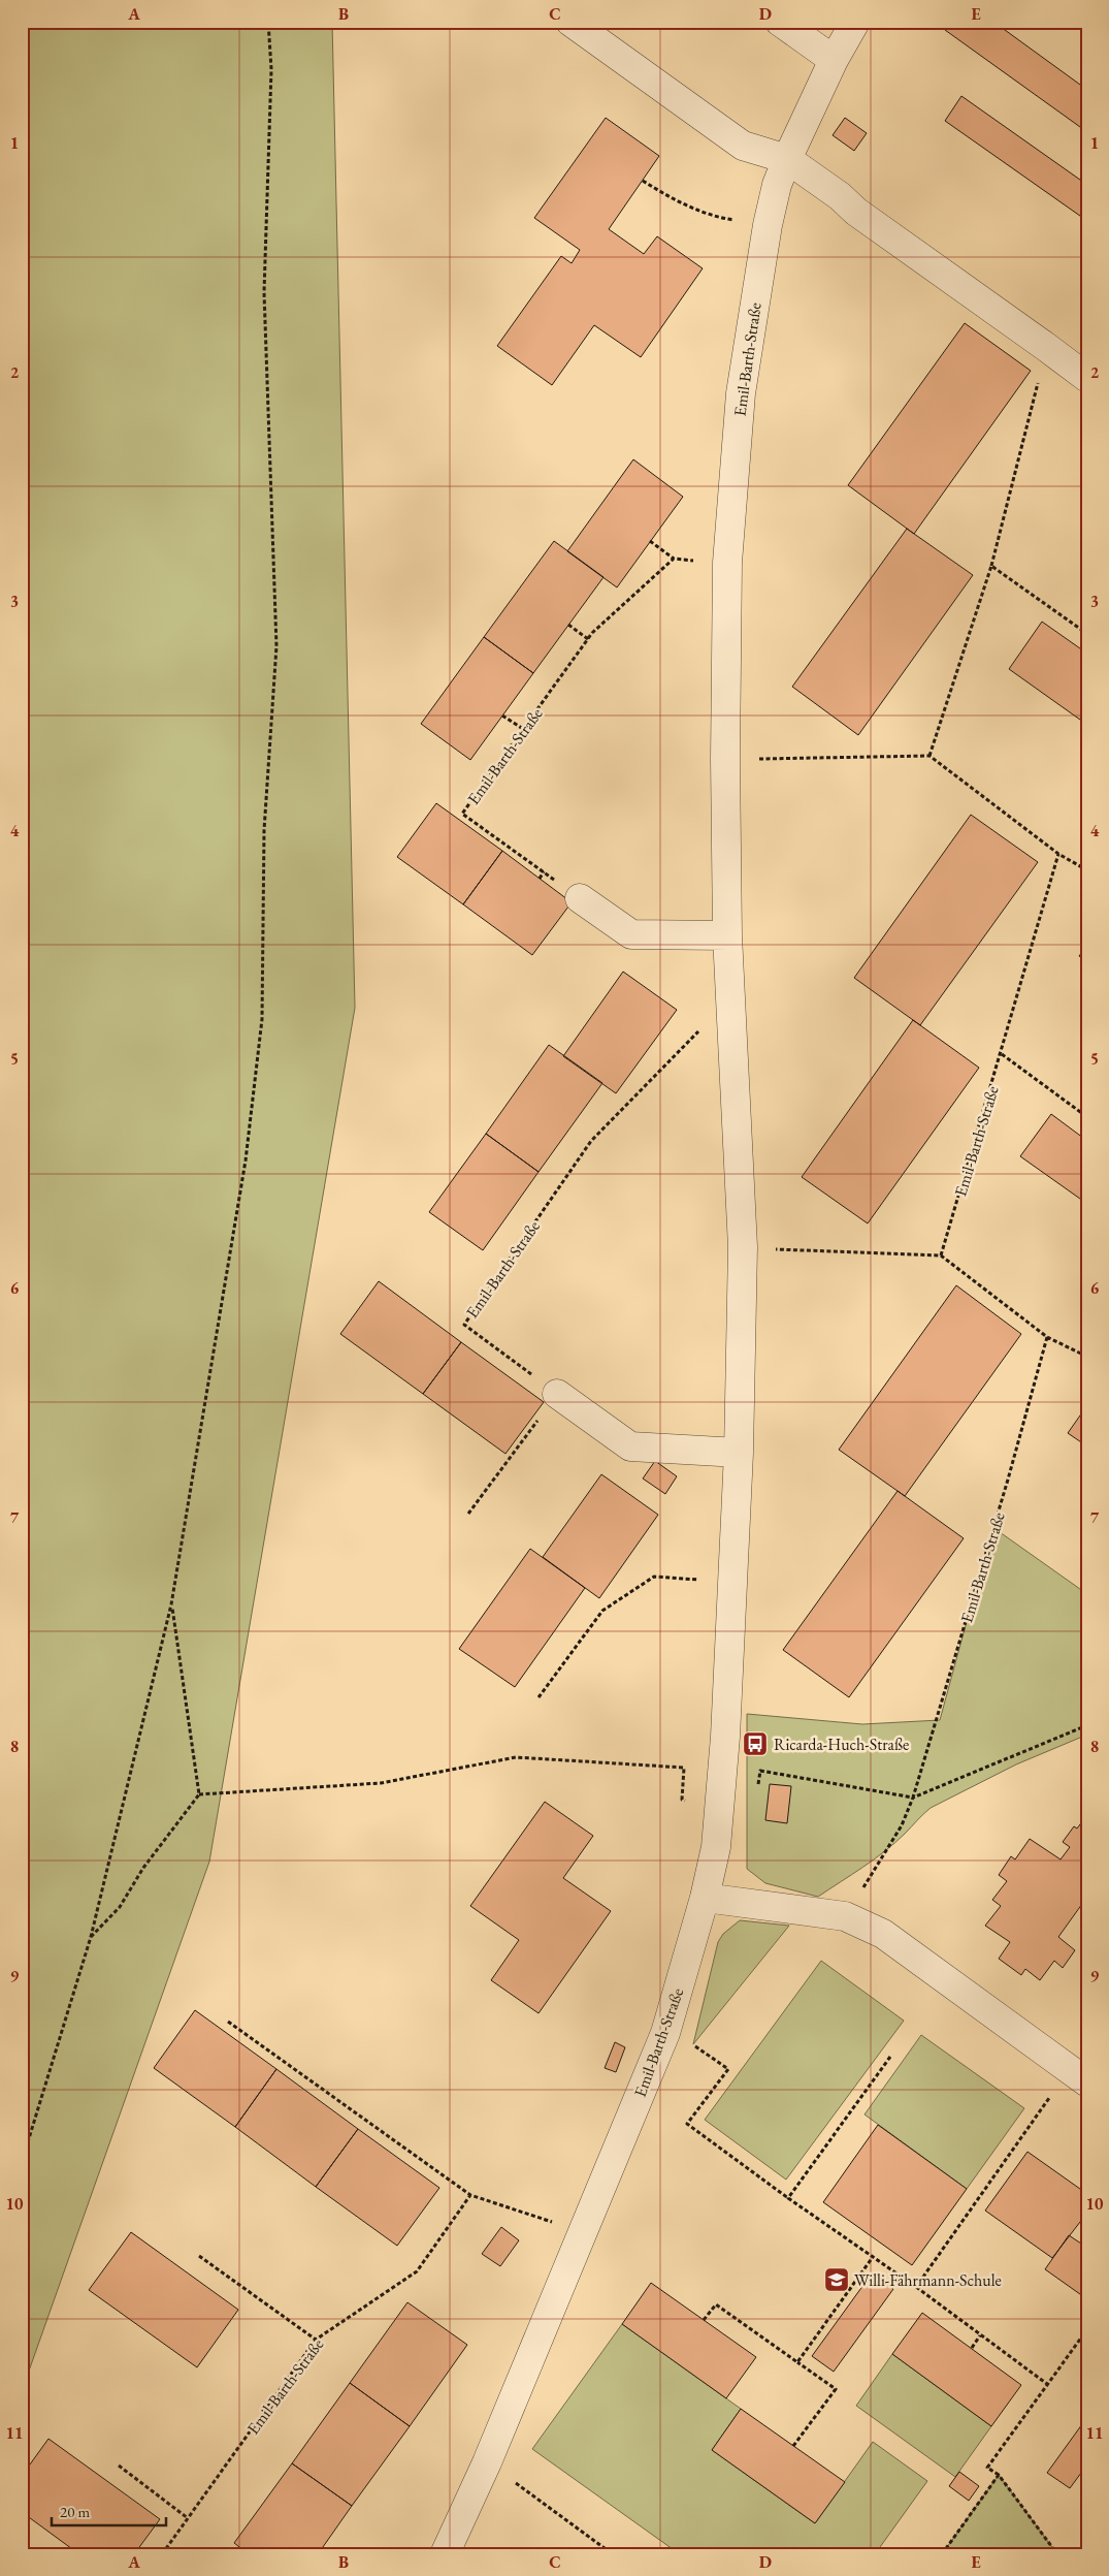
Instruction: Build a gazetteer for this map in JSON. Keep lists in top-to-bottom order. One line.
{"streets":{"street":["Emil-Barth-Straße"]},"places":{"bus stop":["Ricarda-Huch-Straße"],"school or university":["Willi-Fährmann-Schule"]},"scale_bar":"20 m","grid":{"columns":["A","B","C","D","E"],"rows":["1","2","3","4","5","6","7","8","9","10","11"]}}
